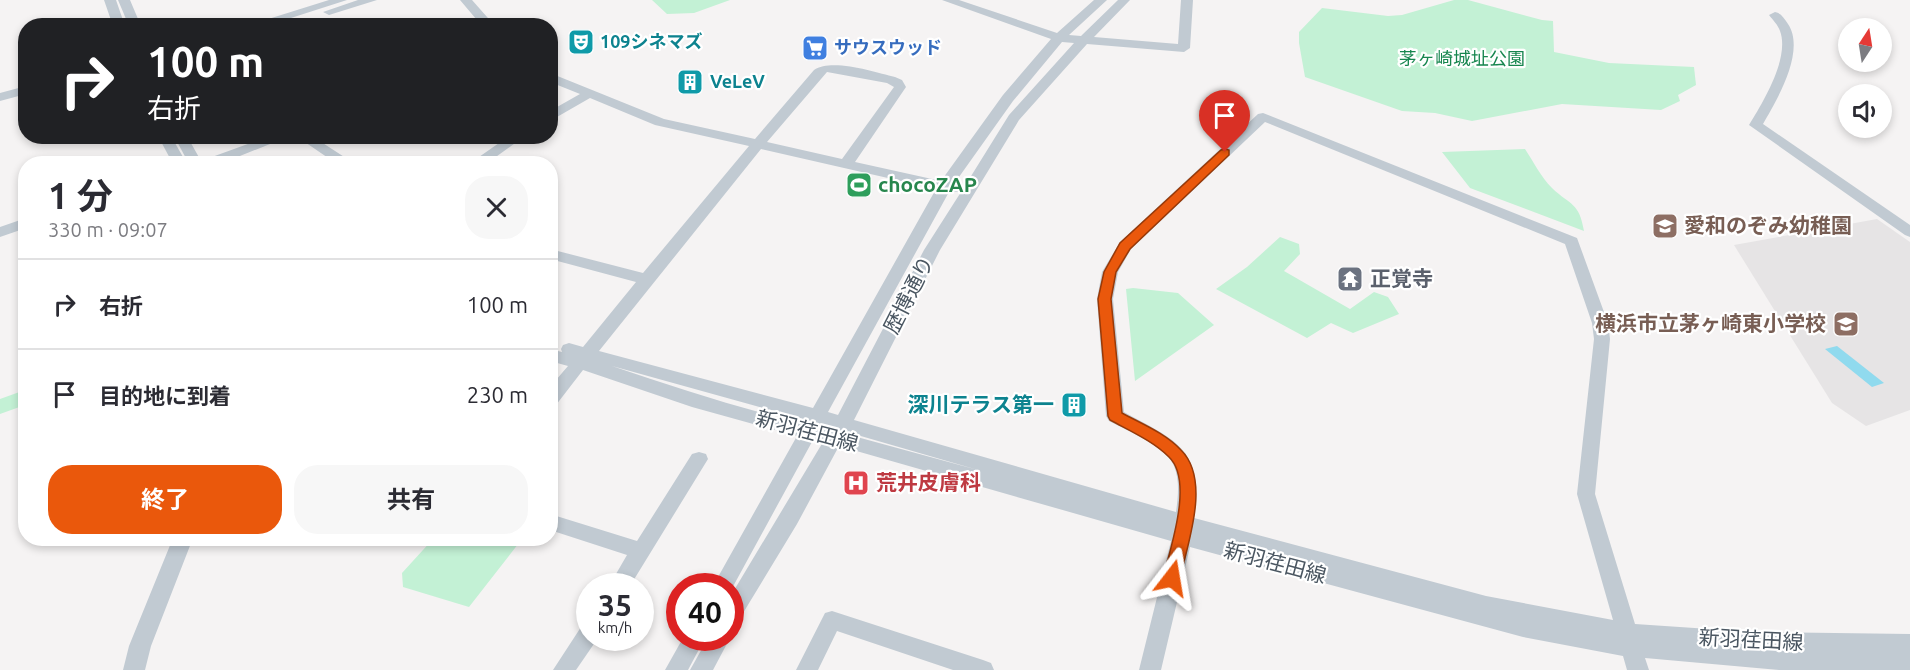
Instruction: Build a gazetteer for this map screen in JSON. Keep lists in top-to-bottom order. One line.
{"streets":{"street":["歴博通り","新羽荏田線"]},"crossings":[["歴博通り","新羽荏田線"]],"parks":["茅ヶ崎城址公園"],"places":{"theatre":["109シネマズ"],"supermarket":["サウスウッド"],"building":["VeLeV","深川テラス第一"],"sports":["chocoZAP"],"school or university":["愛和のぞみ幼稚園","横浜市立茅ヶ崎東小学校"],"temple":["正覚寺"],"hospital":["荒井皮膚科"]},"north":"top","page":{"turn":["100 m","右折"],"heading":["1 分","330 m · 09:07"],"list":[{"name":"右折","value":"100 m"},{"name":"目的地に到着","value":"230 m"}],"buttons":["終了","共有"],"speed":"35 km/h","limit":"40"}}
